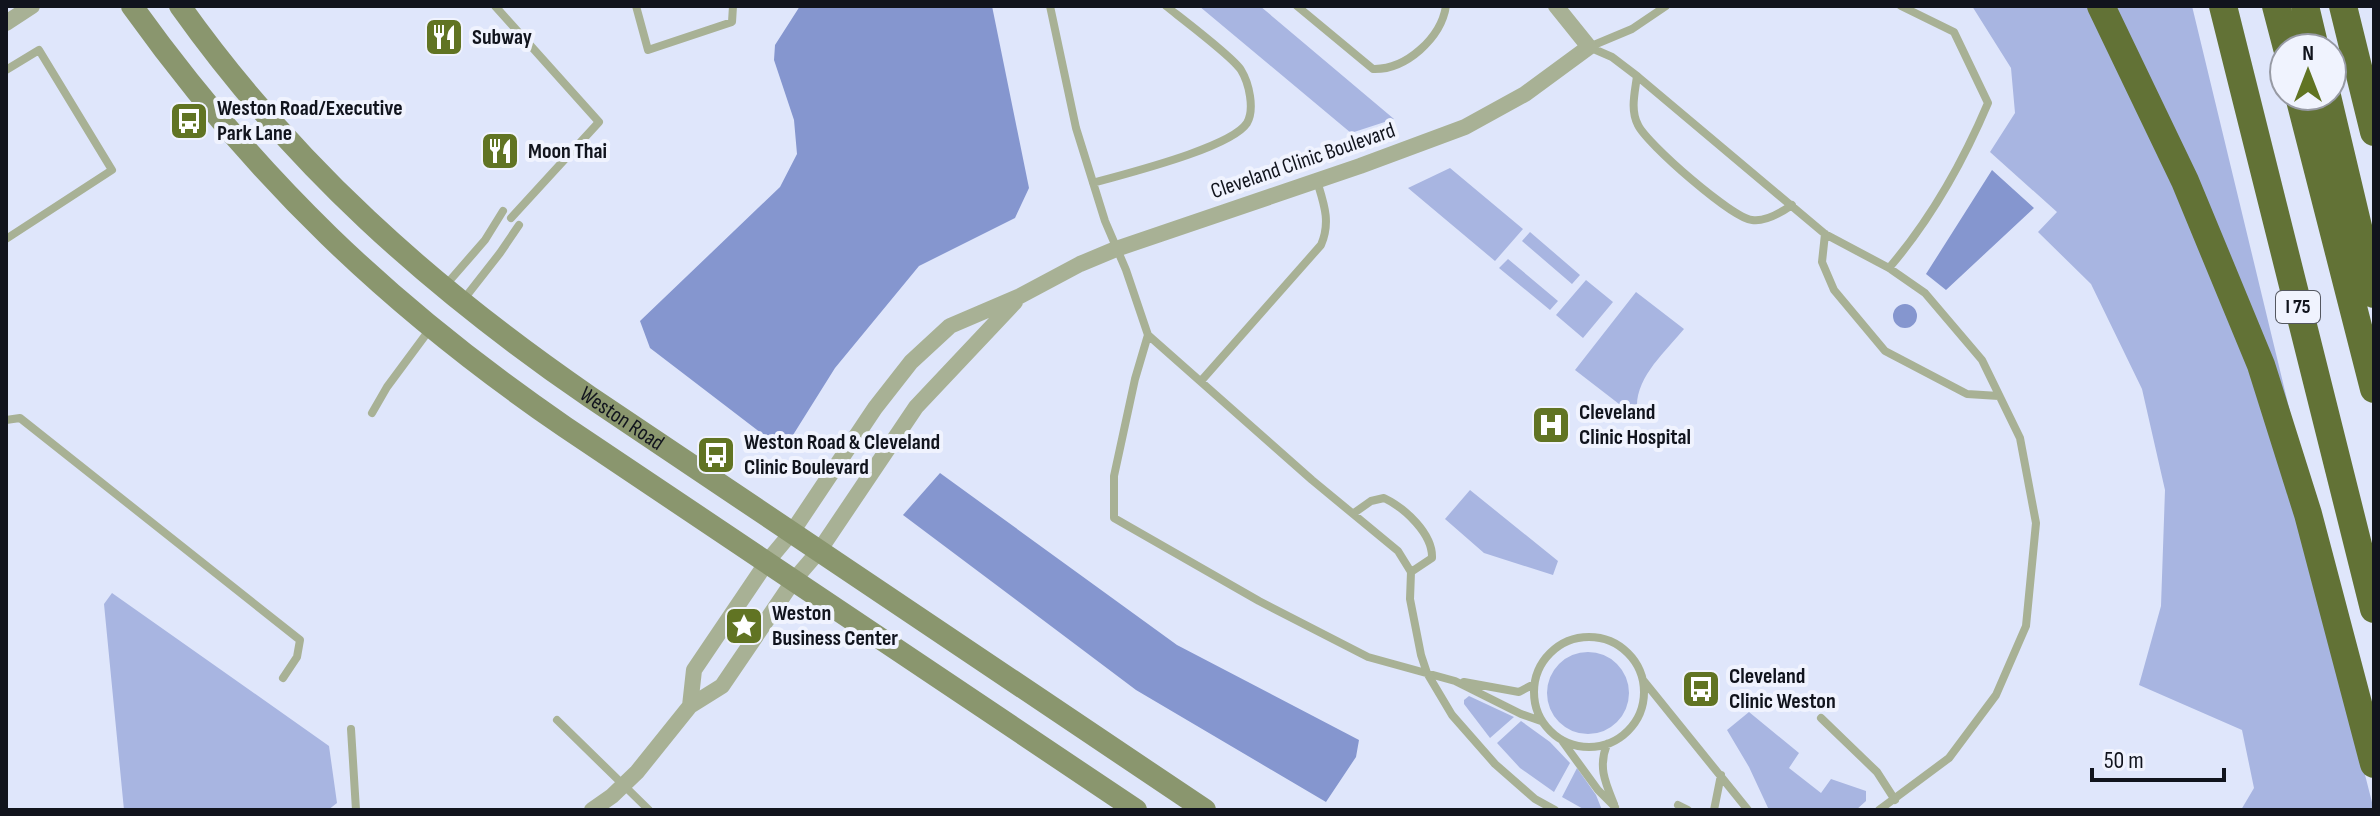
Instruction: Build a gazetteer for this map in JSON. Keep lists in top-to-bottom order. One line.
{"streets":{"highway":["I 75"],"main road":["Weston Road"],"street":["Cleveland Clinic Boulevard"]},"crossings":[["Cleveland Clinic Boulevard","Weston Road"]],"places":{"restaurant":["Subway","Moon Thai"],"bus stop":["Weston Road/Executive Park Lane","Weston Road & Cleveland Clinic Boulevard","Cleveland Clinic Weston"],"hospital":["Cleveland Clinic Hospital"],"place":["Weston Business Center"]},"scale_bar":"50 m","north":"top"}
